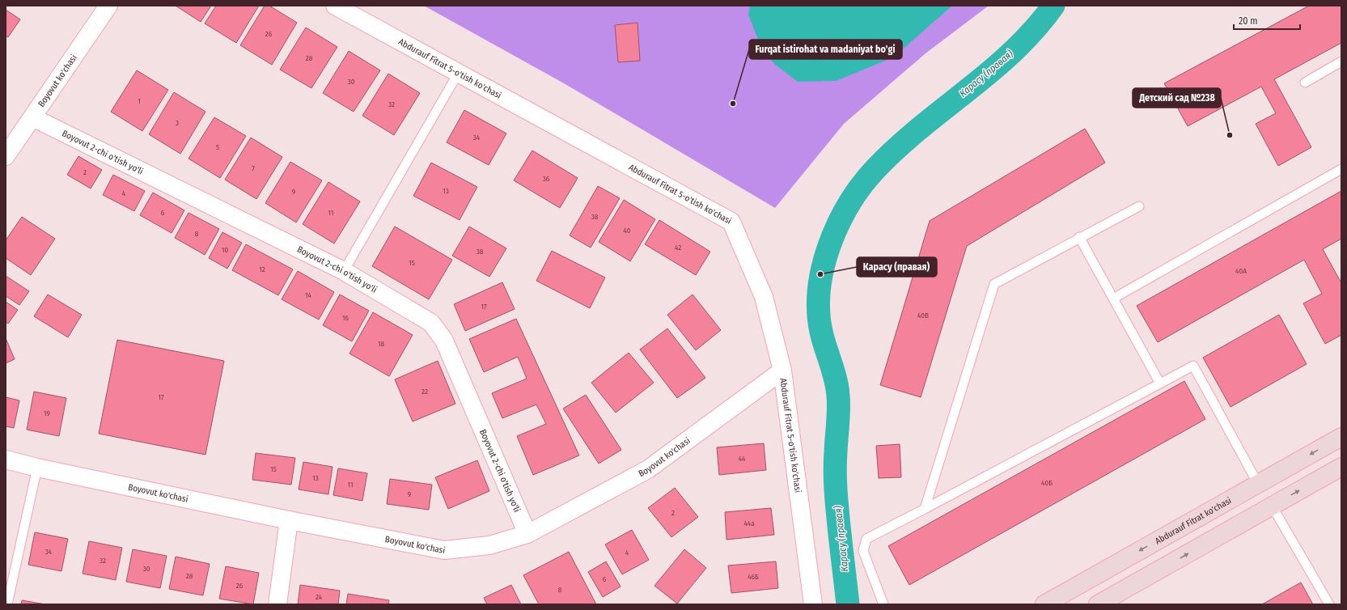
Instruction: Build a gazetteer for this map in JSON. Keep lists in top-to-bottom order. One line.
{"streets":{"main road":["Abdurauf Fitrat ko'chasi"],"street":["Abdurauf Fitrat 5-o'tish ko'chasi","Boyovut ko'chasi","Boyovut 2-chi o'tish yo'li"]},"crossings":[["Abdurauf Fitrat 5-o'tish ko'chasi","Boyovut ko'chasi"],["Boyovut ko'chasi","Boyovut 2-chi o'tish yo'li"]],"water":["Карасу (правая)"],"places":["Furqat istirohat va madaniyat bo'gi","Детский сад №238","Карасу (правая)"],"house_numbers":["26","28","30","1","32","3","34","5","7","2","36","13","9","4","6","11","38","40","8","42","10","38","15","12","40A","14","17","40В","16","18","22","17","19","44","15","13","40Б","11","9","2","44а","34","4","32","30","28","46Б","6","26","8","24"],"scale_bar":"20 m"}
